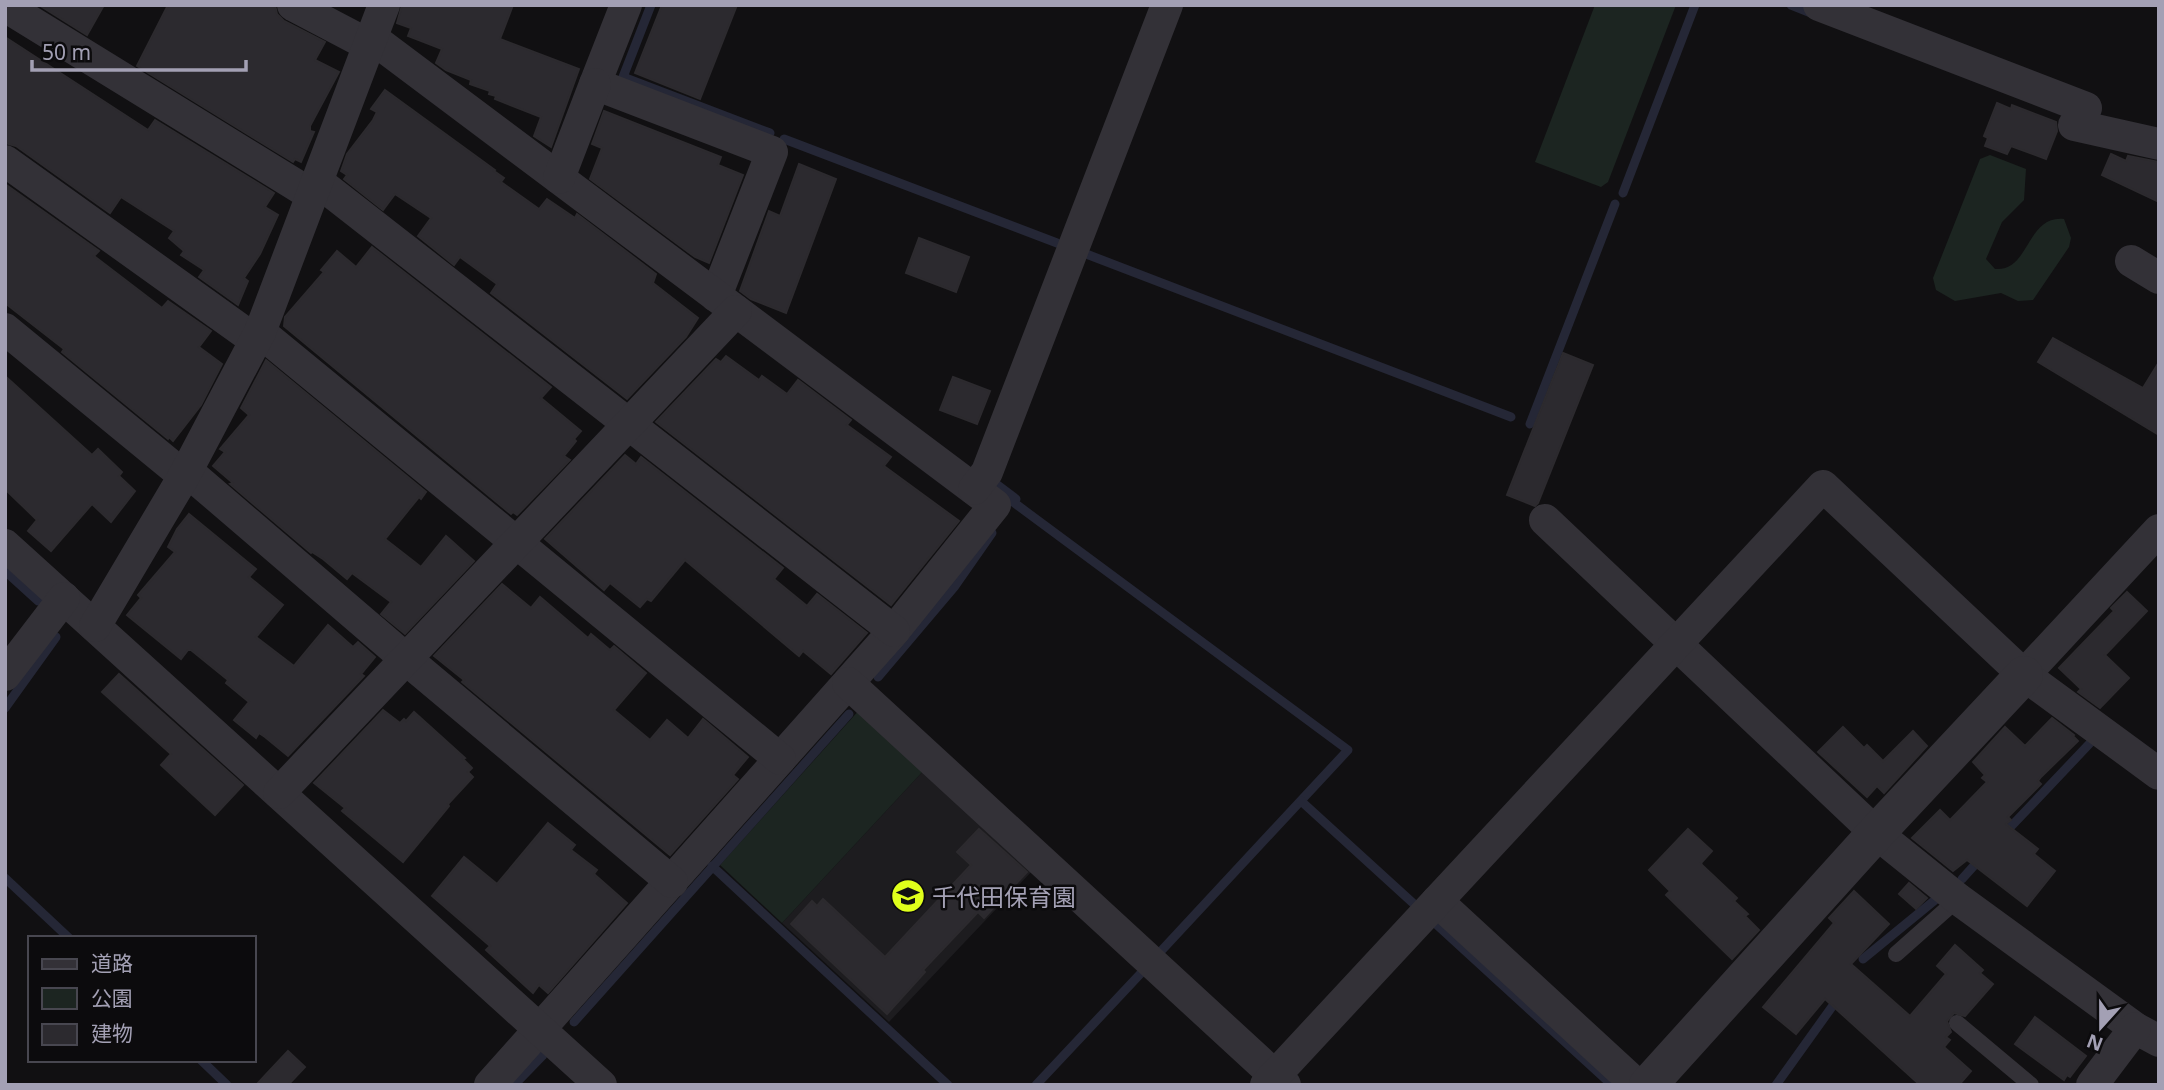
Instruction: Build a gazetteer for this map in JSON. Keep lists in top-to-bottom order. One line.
{"places":{"school or university":["千代田保育園"]},"legend":["道路","公園","建物"],"scale_bar":"50 m","north":"bottom"}
